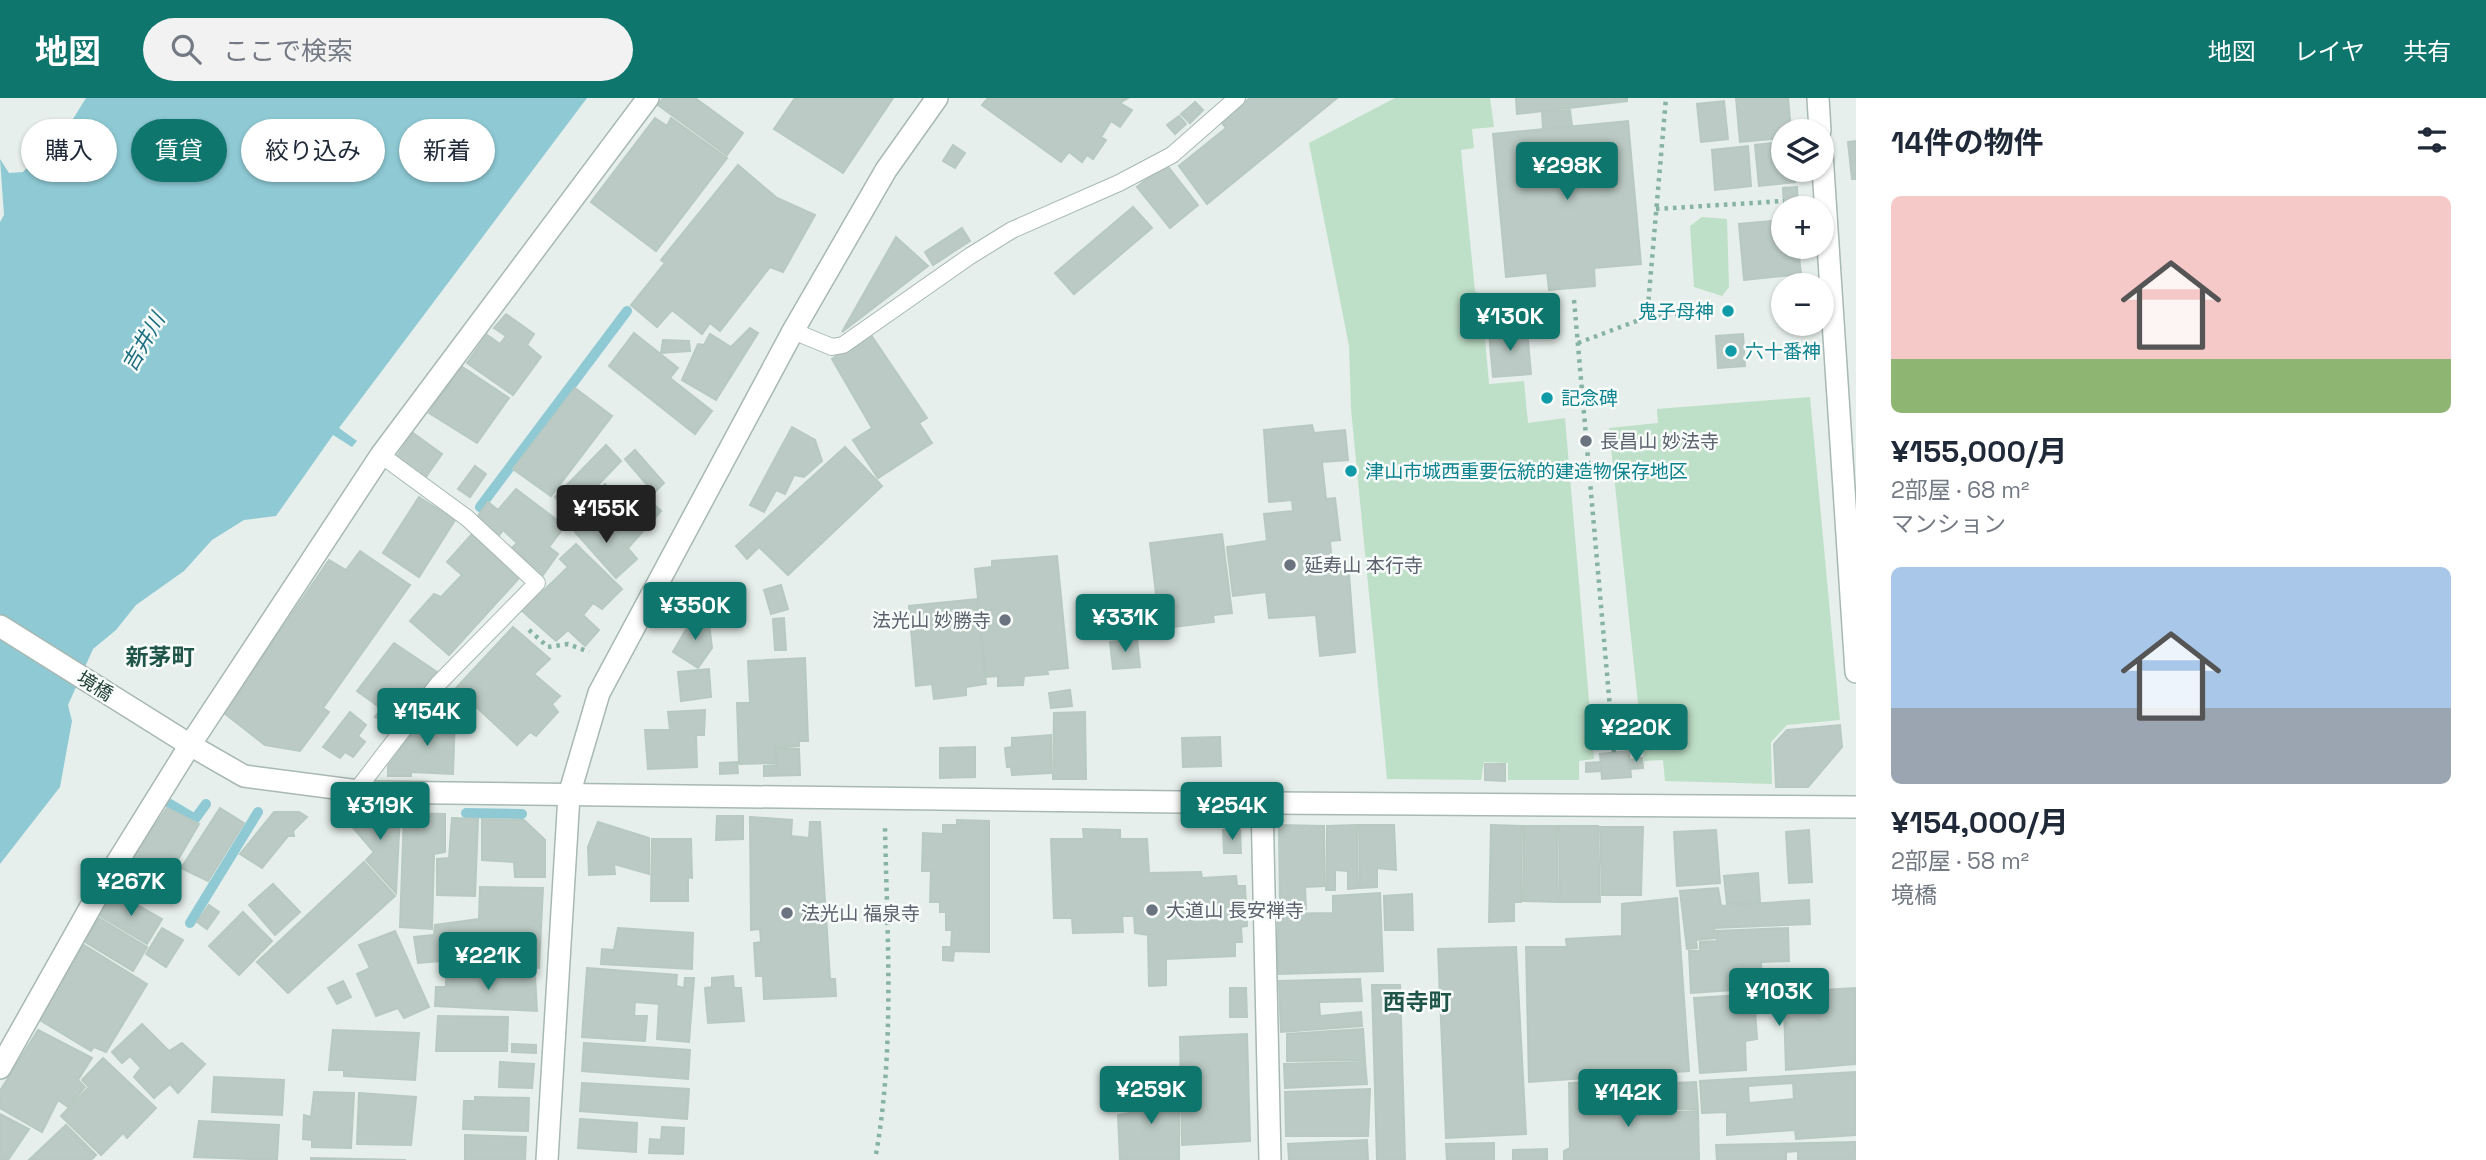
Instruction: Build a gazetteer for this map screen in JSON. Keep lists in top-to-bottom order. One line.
{"streets":{"street":["境橋"]},"districts":["新茅町","西寺町"],"water":["吉井川"],"places":["鬼子母神","六十番神","記念碑","長昌山 妙法寺","津山市城西重要伝統的建造物保存地区","延寿山 本行寺","法光山 妙勝寺","大道山 長安禅寺","法光山 福泉寺"],"page":{"header":"地図","search":"ここで検索","nav":["地図","レイヤ","共有"],"heading":"14件の物件","map_buttons":["+","−"],"chip":["購入","賃貸","絞り込み","新着"],"price":["¥298K","¥130K","¥155K","¥350K","¥331K","¥154K","¥220K","¥319K","¥254K","¥267K","¥221K","¥103K","¥259K","¥142K"],"list":[{"name":"¥155,000/月","note":"2部屋 · 68 m² · マンション"},{"name":"¥154,000/月","note":"2部屋 · 58 m² · 境橋"}]}}
